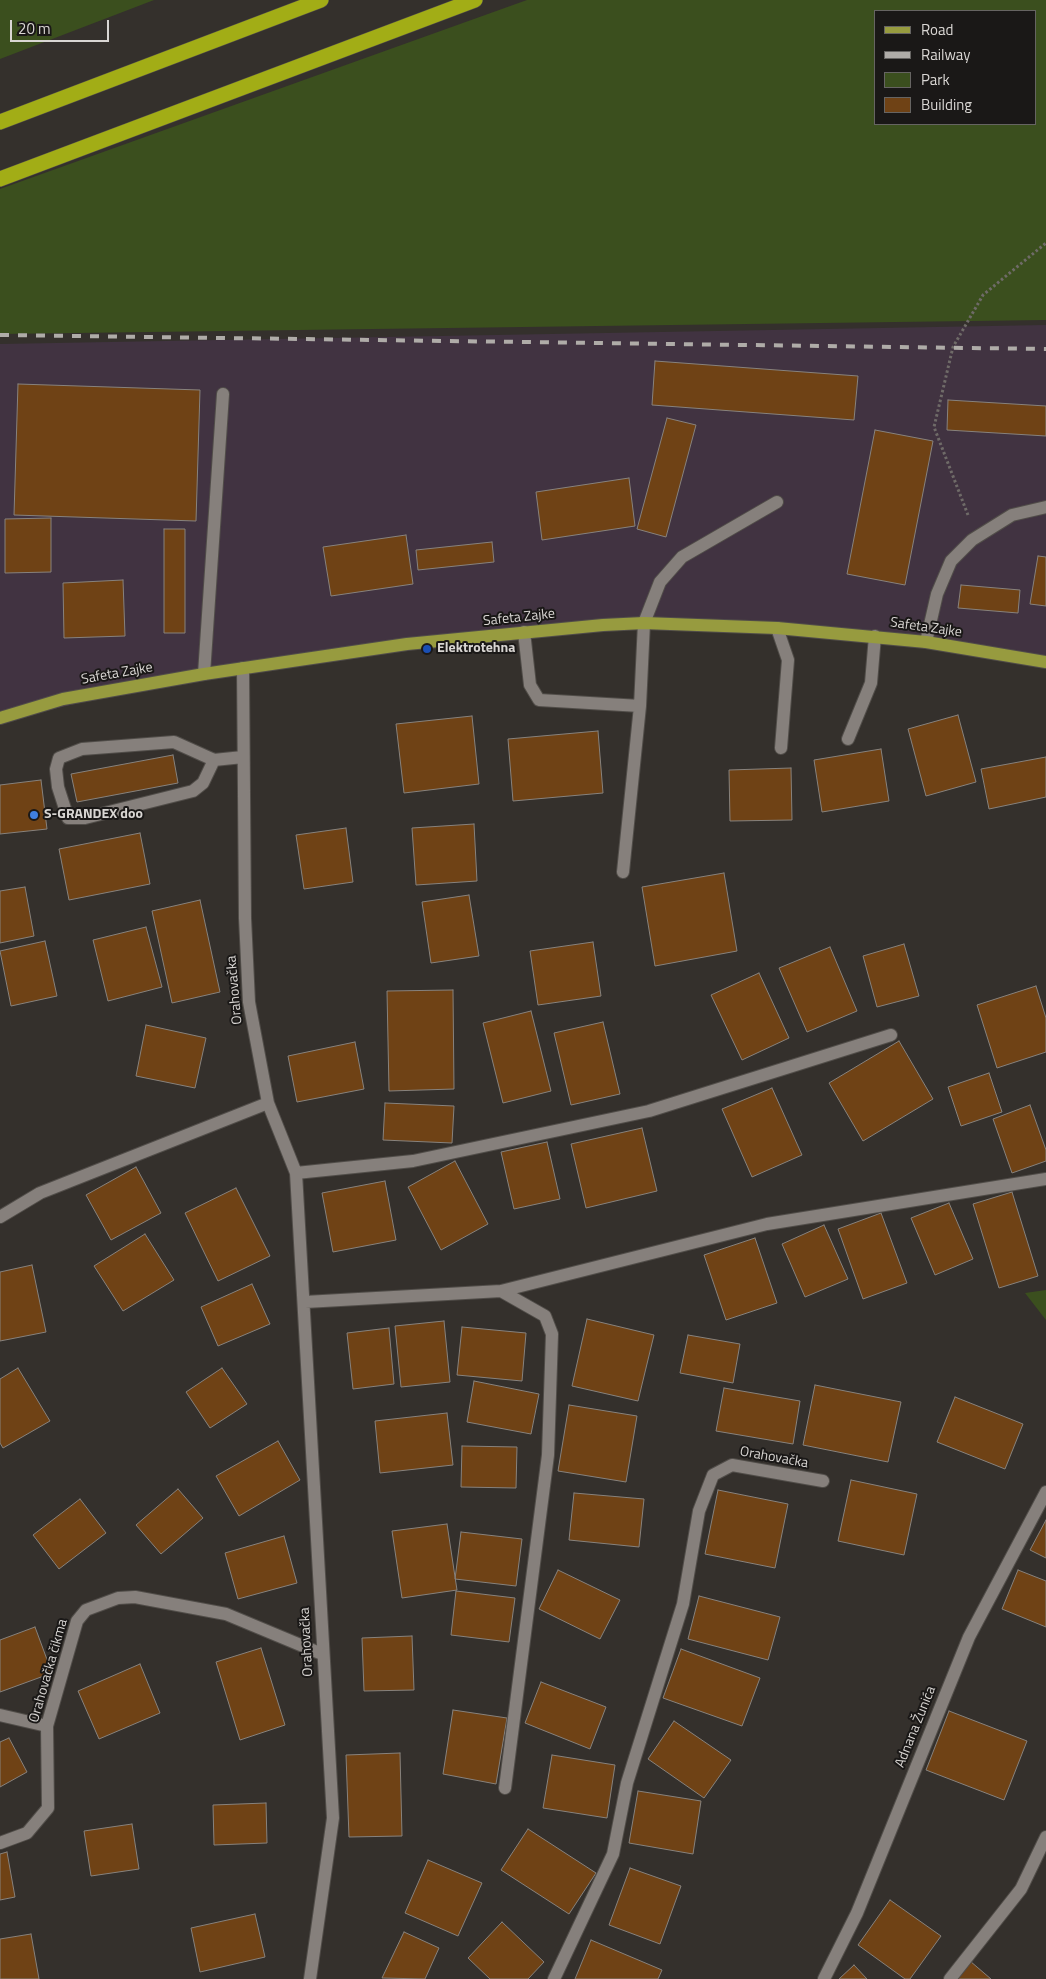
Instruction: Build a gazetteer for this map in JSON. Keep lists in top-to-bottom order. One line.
{"streets":{"main road":["Safeta Zajke"],"street":["Orahovačka","Orahovačka čikma","Adnana Žunića"]},"crossings":[["Safeta Zajke","Orahovačka"],["Orahovačka","Orahovačka čikma"]],"places":["Elektrotehna","S-GRANDEX doo"],"legend":["Road","Railway","Park","Building"],"scale_bar":"20 m"}
